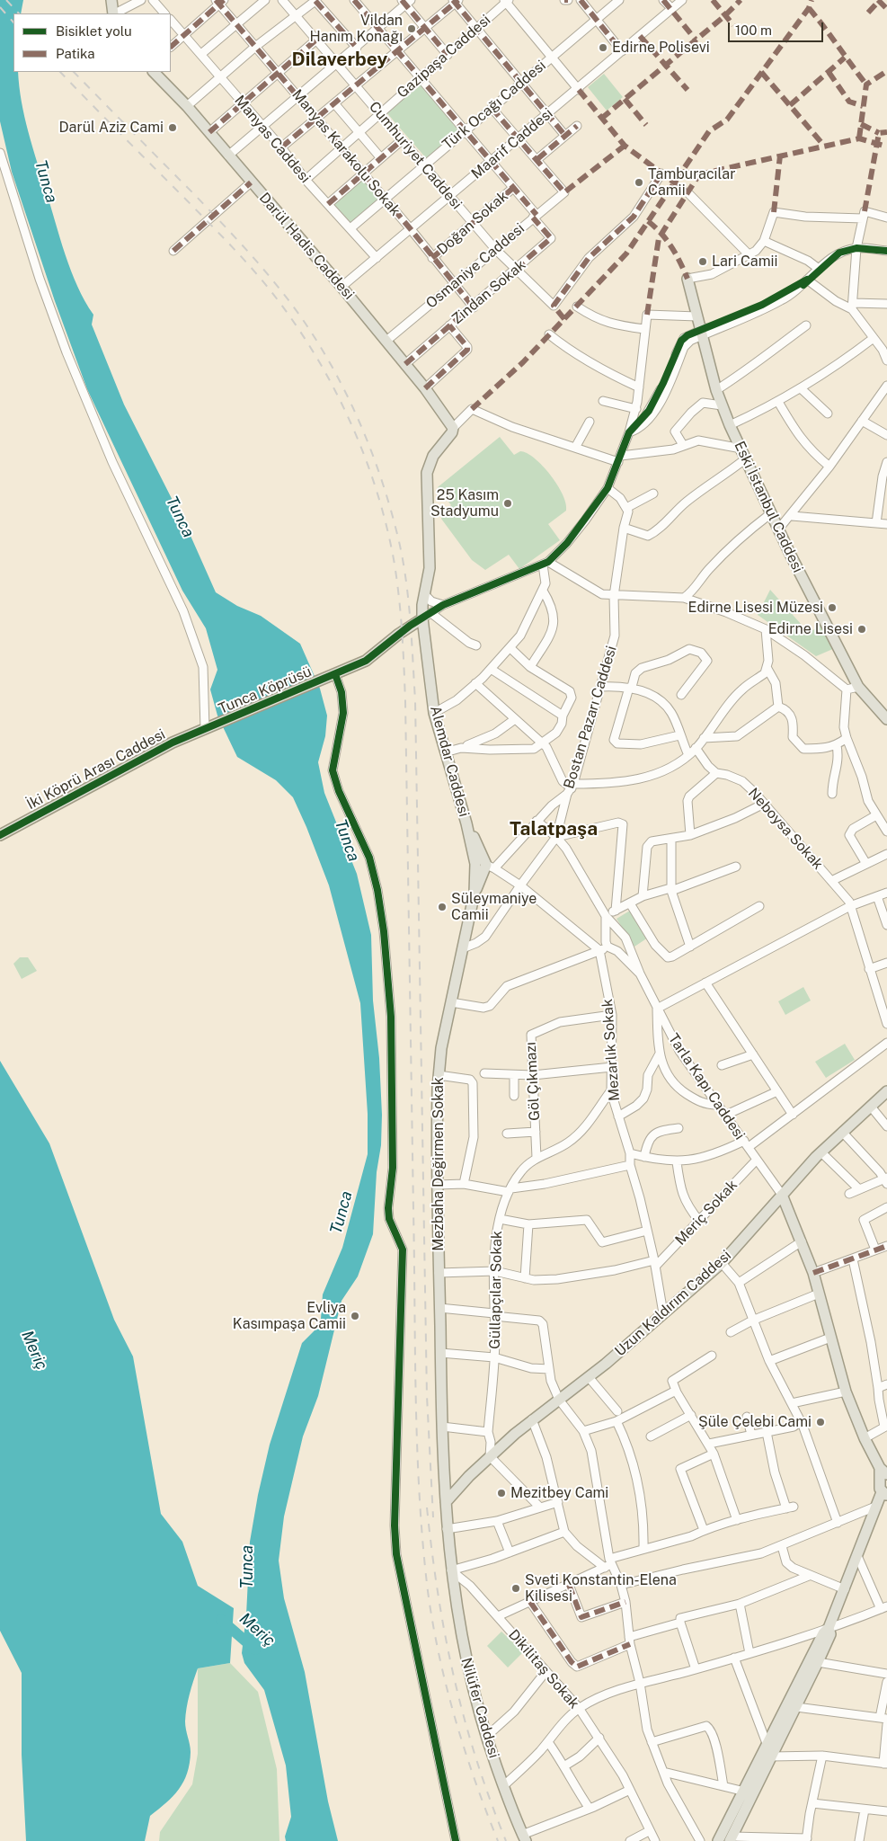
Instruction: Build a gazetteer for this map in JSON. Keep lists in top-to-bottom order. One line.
{"streets":{"main road":["Darül Hadis Caddesi","Eski İstanbul Caddesi","Tunca Köprüsü","Alemdar Caddesi","İki Köprü Arası Caddesi","Mezbaha Değirmen Sokak","Uzun Kaldırım Caddesi","Nilüfer Caddesi"],"street":["Gazipaşa Caddesi","Türk Ocağı Caddesi","Manyas Caddesi","Maarif Caddesi","Manyas Karakolu Sokak","Cumhuriyet Caddesi","Doğan Sokak","Osmaniye Caddesi","Zindan Sokak","Bostan Pazarı Caddesi","Neboysa Sokak","Mezarlık Sokak","Göl Çıkmazı","Tarla Kapı Caddesi","Meriç Sokak","Güllapçılar Sokak","Dikilitaş Sokak"]},"crossings":[["Gazipaşa Caddesi","Manyas Caddesi"],["Gazipaşa Caddesi","Manyas Karakolu Sokak"],["Gazipaşa Caddesi","Cumhuriyet Caddesi"],["Türk Ocağı Caddesi","Manyas Caddesi"],["Türk Ocağı Caddesi","Manyas Karakolu Sokak"],["Türk Ocağı Caddesi","Cumhuriyet Caddesi"],["Manyas Caddesi","Maarif Caddesi"],["Maarif Caddesi","Manyas Karakolu Sokak"],["Maarif Caddesi","Cumhuriyet Caddesi"],["Maarif Caddesi","Darül Hadis Caddesi"],["Manyas Karakolu Sokak","Doğan Sokak"],["Manyas Karakolu Sokak","Osmaniye Caddesi"],["Manyas Karakolu Sokak","Zindan Sokak"],["Cumhuriyet Caddesi","Doğan Sokak"],["Cumhuriyet Caddesi","Osmaniye Caddesi"],["Cumhuriyet Caddesi","Zindan Sokak"],["Darül Hadis Caddesi","Osmaniye Caddesi"],["Darül Hadis Caddesi","Zindan Sokak"],["Darül Hadis Caddesi","Alemdar Caddesi"],["Osmaniye Caddesi","Zindan Sokak"],["Tunca Köprüsü","Alemdar Caddesi"],["Tunca Köprüsü","İki Köprü Arası Caddesi"],["Bostan Pazarı Caddesi","Alemdar Caddesi"],["Bostan Pazarı Caddesi","Tarla Kapı Caddesi"],["Mezarlık Sokak","Göl Çıkmazı"],["Mezarlık Sokak","Meriç Sokak"],["Mezarlık Sokak","Güllapçılar Sokak"],["Mezarlık Sokak","Uzun Kaldırım Caddesi"],["Göl Çıkmazı","Güllapçılar Sokak"],["Tarla Kapı Caddesi","Meriç Sokak"],["Tarla Kapı Caddesi","Uzun Kaldırım Caddesi"],["Mezbaha Değirmen Sokak","Uzun Kaldırım Caddesi"],["Güllapçılar Sokak","Uzun Kaldırım Caddesi"],["Dikilitaş Sokak","Nilüfer Caddesi"]],"districts":["Dilaverbey","Talatpaşa"],"water":["Tunca","Meriç"],"places":["Vildan Hanım Konağı","Edirne Polisevi","Darül Aziz Cami","Tamburacılar Camii","Lari Camii","25 Kasım Stadyumu","Edirne Lisesi Müzesi","Edirne Lisesi","Süleymaniye Camii","Evliya Kasımpaşa Camii","Şüle Çelebi Cami","Mezitbey Cami","Sveti Konstantin-Elena Kilisesi"],"legend":["Bisiklet yolu","Patika"],"scale_bar":"100 m"}
